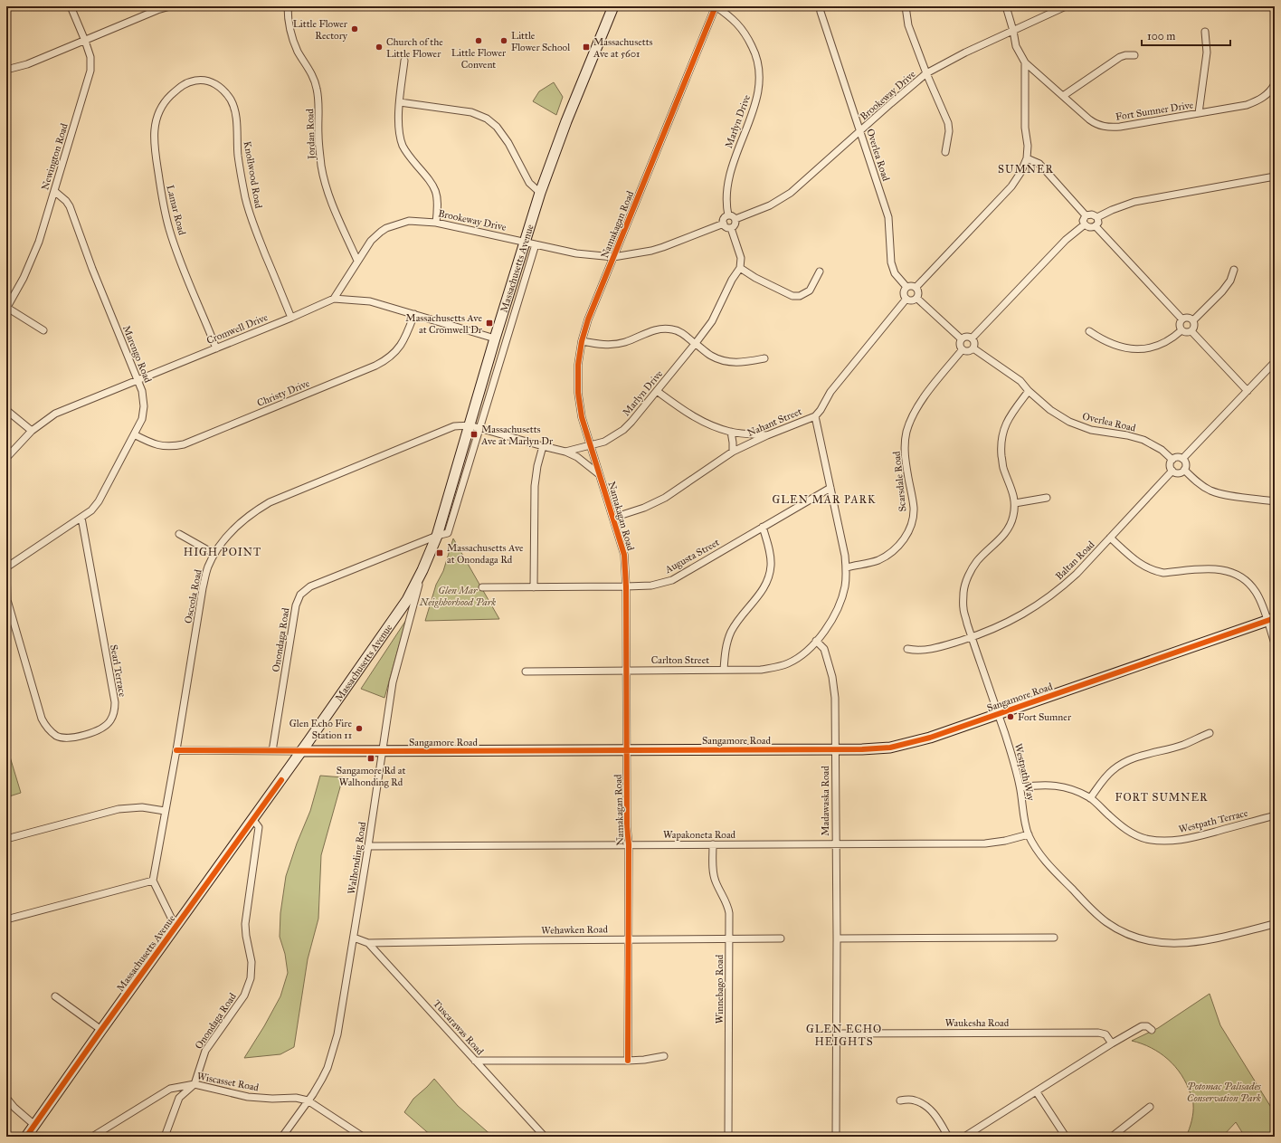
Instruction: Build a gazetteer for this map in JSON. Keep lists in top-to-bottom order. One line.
{"streets":{"main road":["Massachusetts Avenue","Sangamore Road"],"street":["Brookeway Drive","Fort Sumner Drive","Marlyn Drive","Jordan Road","Overlea Road","Newington Road","Knollwood Road","Lamar Road","Namakagan Road","Cromwell Drive","Marengo Road","Christy Drive","Nahant Street","Scarsdale Road","Augusta Street","Baltan Road","Osceola Road","Onondaga Road","Carlton Street","Searl Terrace","Westpath Way","Madawaska Road","Westpath Terrace","Wapakoneta Road","Walhonding Road","Wehawken Road","Winnebago Road","Waukesha Road","Tuscarawas Road","Wiscasset Road"]},"crossings":[["Brookeway Drive","Fort Sumner Drive"],["Brookeway Drive","Marlyn Drive"],["Brookeway Drive","Jordan Road"],["Brookeway Drive","Overlea Road"],["Brookeway Drive","Namakagan Road"],["Brookeway Drive","Massachusetts Avenue"],["Brookeway Drive","Cromwell Drive"],["Marlyn Drive","Namakagan Road"],["Marlyn Drive","Massachusetts Avenue"],["Marlyn Drive","Osceola Road"],["Overlea Road","Nahant Street"],["Overlea Road","Scarsdale Road"],["Overlea Road","Baltan Road"],["Overlea Road","Westpath Way"],["Newington Road","Marengo Road"],["Knollwood Road","Lamar Road"],["Knollwood Road","Cromwell Drive"],["Lamar Road","Cromwell Drive"],["Namakagan Road","Nahant Street"],["Namakagan Road","Augusta Street"],["Namakagan Road","Carlton Street"],["Namakagan Road","Sangamore Road"],["Namakagan Road","Wapakoneta Road"],["Namakagan Road","Wehawken Road"],["Massachusetts Avenue","Cromwell Drive"],["Massachusetts Avenue","Osceola Road"],["Massachusetts Avenue","Onondaga Road"],["Massachusetts Avenue","Sangamore Road"],["Massachusetts Avenue","Walhonding Road"],["Cromwell Drive","Marengo Road"],["Cromwell Drive","Christy Drive"],["Marengo Road","Christy Drive"],["Marengo Road","Searl Terrace"],["Baltan Road","Westpath Way"],["Osceola Road","Sangamore Road"],["Onondaga Road","Sangamore Road"],["Onondaga Road","Wiscasset Road"],["Carlton Street","Madawaska Road"],["Sangamore Road","Westpath Way"],["Sangamore Road","Madawaska Road"],["Sangamore Road","Walhonding Road"],["Westpath Way","Westpath Terrace"],["Westpath Way","Wapakoneta Road"],["Madawaska Road","Wapakoneta Road"],["Madawaska Road","Waukesha Road"],["Wapakoneta Road","Walhonding Road"],["Wapakoneta Road","Winnebago Road"],["Walhonding Road","Tuscarawas Road"],["Walhonding Road","Wiscasset Road"],["Wehawken Road","Winnebago Road"],["Wehawken Road","Tuscarawas Road"]],"districts":["SUMNER","GLEN MAR PARK","HIGH POINT","FORT SUMNER","GLEN ECHO HEIGHTS"],"parks":["Glen Mar Neighborhood Park","Potomac Palisades Conservation Park"],"places":{"other":["Little Flower Rectory","Little Flower Convent","Little Flower School","Church of the Little Flower","Fort Sumner","Glen Echo Fire Station 11"],"transit":["Massachusetts Ave at 5601","Massachusetts Ave at Cromwell Dr","Massachusetts Ave at Marlyn Dr","Massachusetts Ave at Onondaga Rd","Sangamore Rd at Walhonding Rd"]},"scale_bar":"100 m"}
